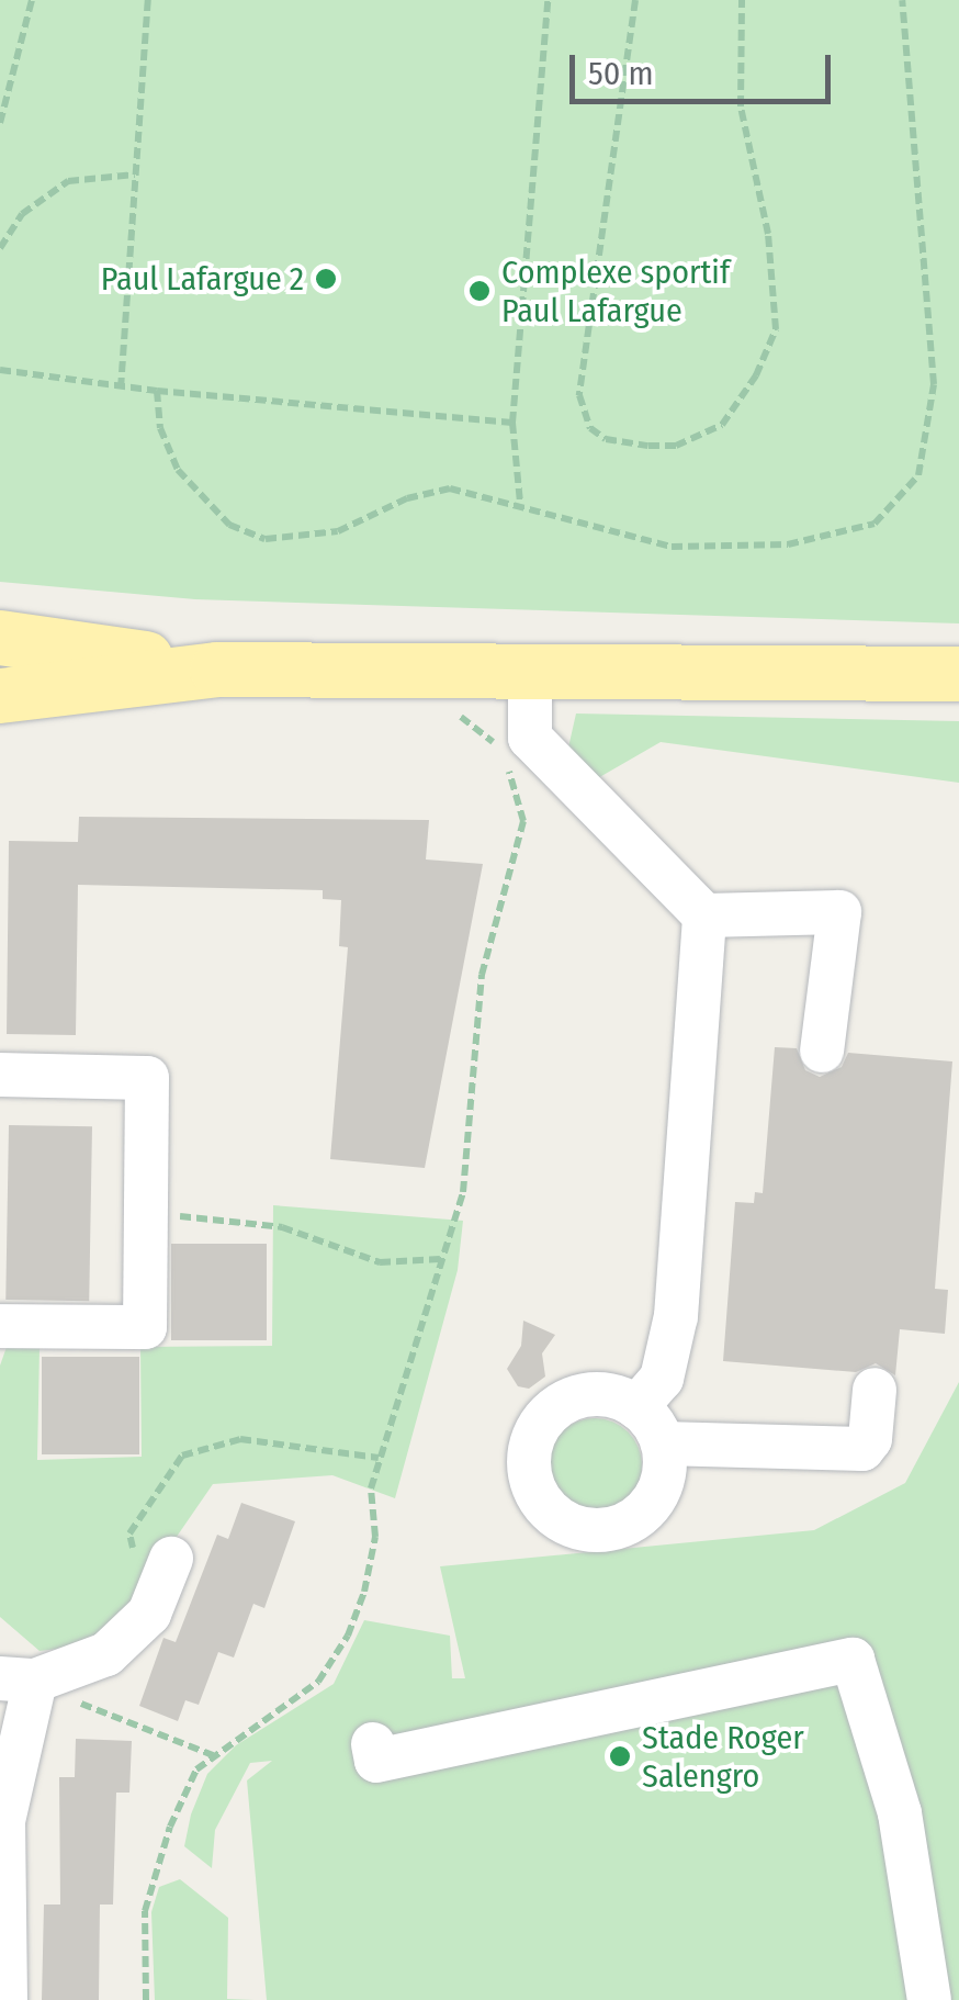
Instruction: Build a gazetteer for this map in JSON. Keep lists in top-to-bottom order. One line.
{"places":["Paul Lafargue 2","Complexe sportif Paul Lafargue","Stade Roger Salengro"],"scale_bar":"50 m"}
